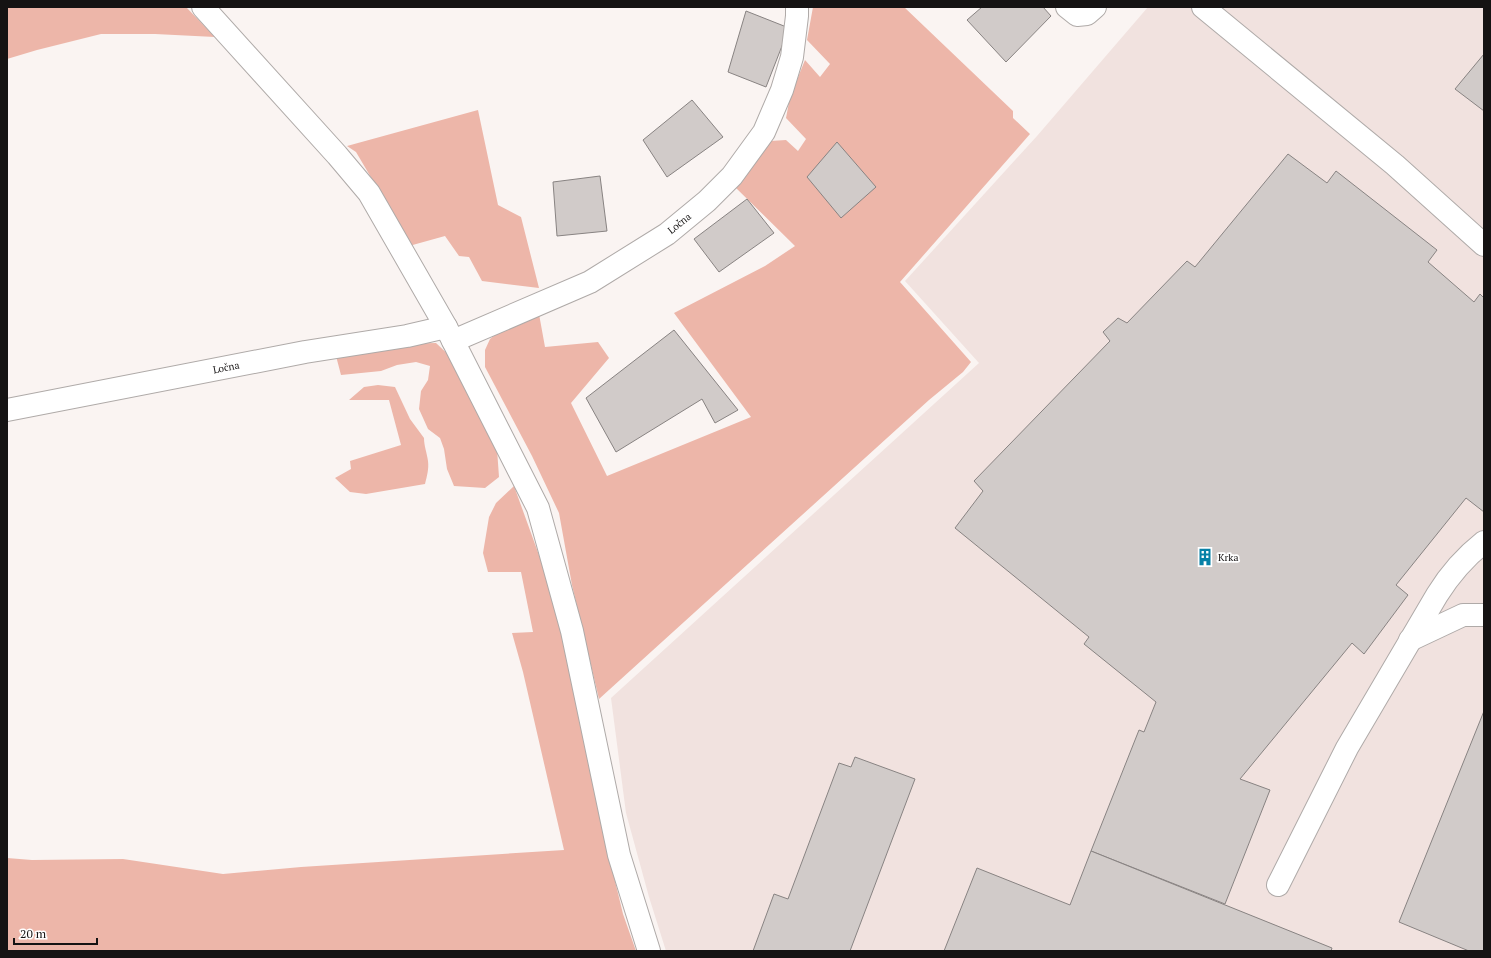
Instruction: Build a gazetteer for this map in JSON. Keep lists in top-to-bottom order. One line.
{"streets":{"street":["Ločna"]},"places":{"building":["Krka"]},"scale_bar":"20 m"}
